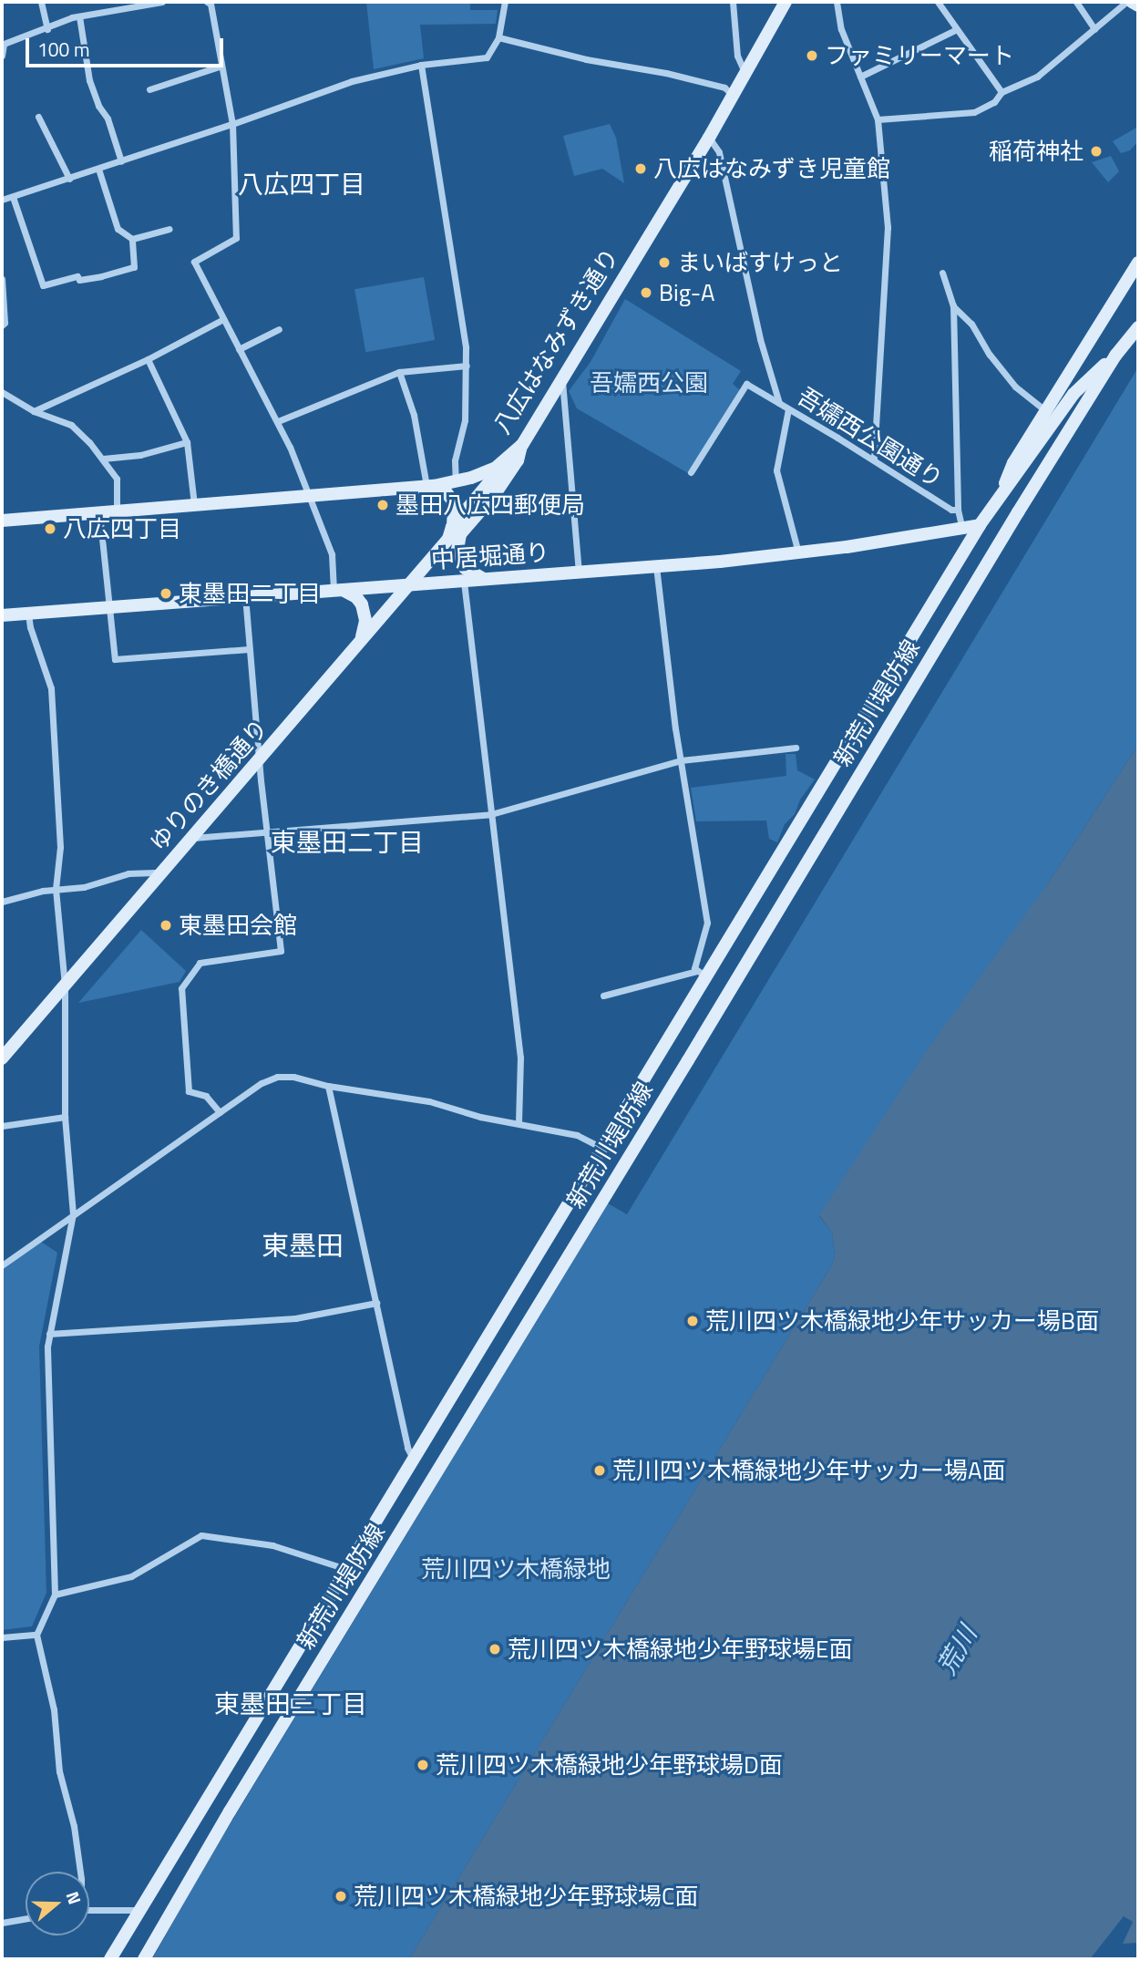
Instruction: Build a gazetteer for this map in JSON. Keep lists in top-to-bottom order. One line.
{"streets":{"main road":["八広はなみずき通り","中居堀通り","新荒川堤防線","ゆりのき橋通り"],"street":["吾嬬西公園通り"]},"crossings":[["八広はなみずき通り","ゆりのき橋通り"],["吾嬬西公園通り","中居堀通り"],["中居堀通り","新荒川堤防線"],["中居堀通り","ゆりのき橋通り"]],"districts":["八広四丁目","東墨田二丁目","東墨田","東墨田三丁目"],"water":["荒川"],"parks":["吾嬬西公園","荒川四ツ木橋緑地"],"places":["ファミリーマート","稲荷神社","八広はなみずき児童館","まいばすけっと","Big-A","墨田八広四郵便局","八広四丁目","東墨田二丁目","東墨田会館","荒川四ツ木橋緑地少年サッカー場B面","荒川四ツ木橋緑地少年サッカー場A面","荒川四ツ木橋緑地少年野球場E面","荒川四ツ木橋緑地少年野球場D面","荒川四ツ木橋緑地少年野球場C面"],"scale_bar":"100 m","north":"right"}
